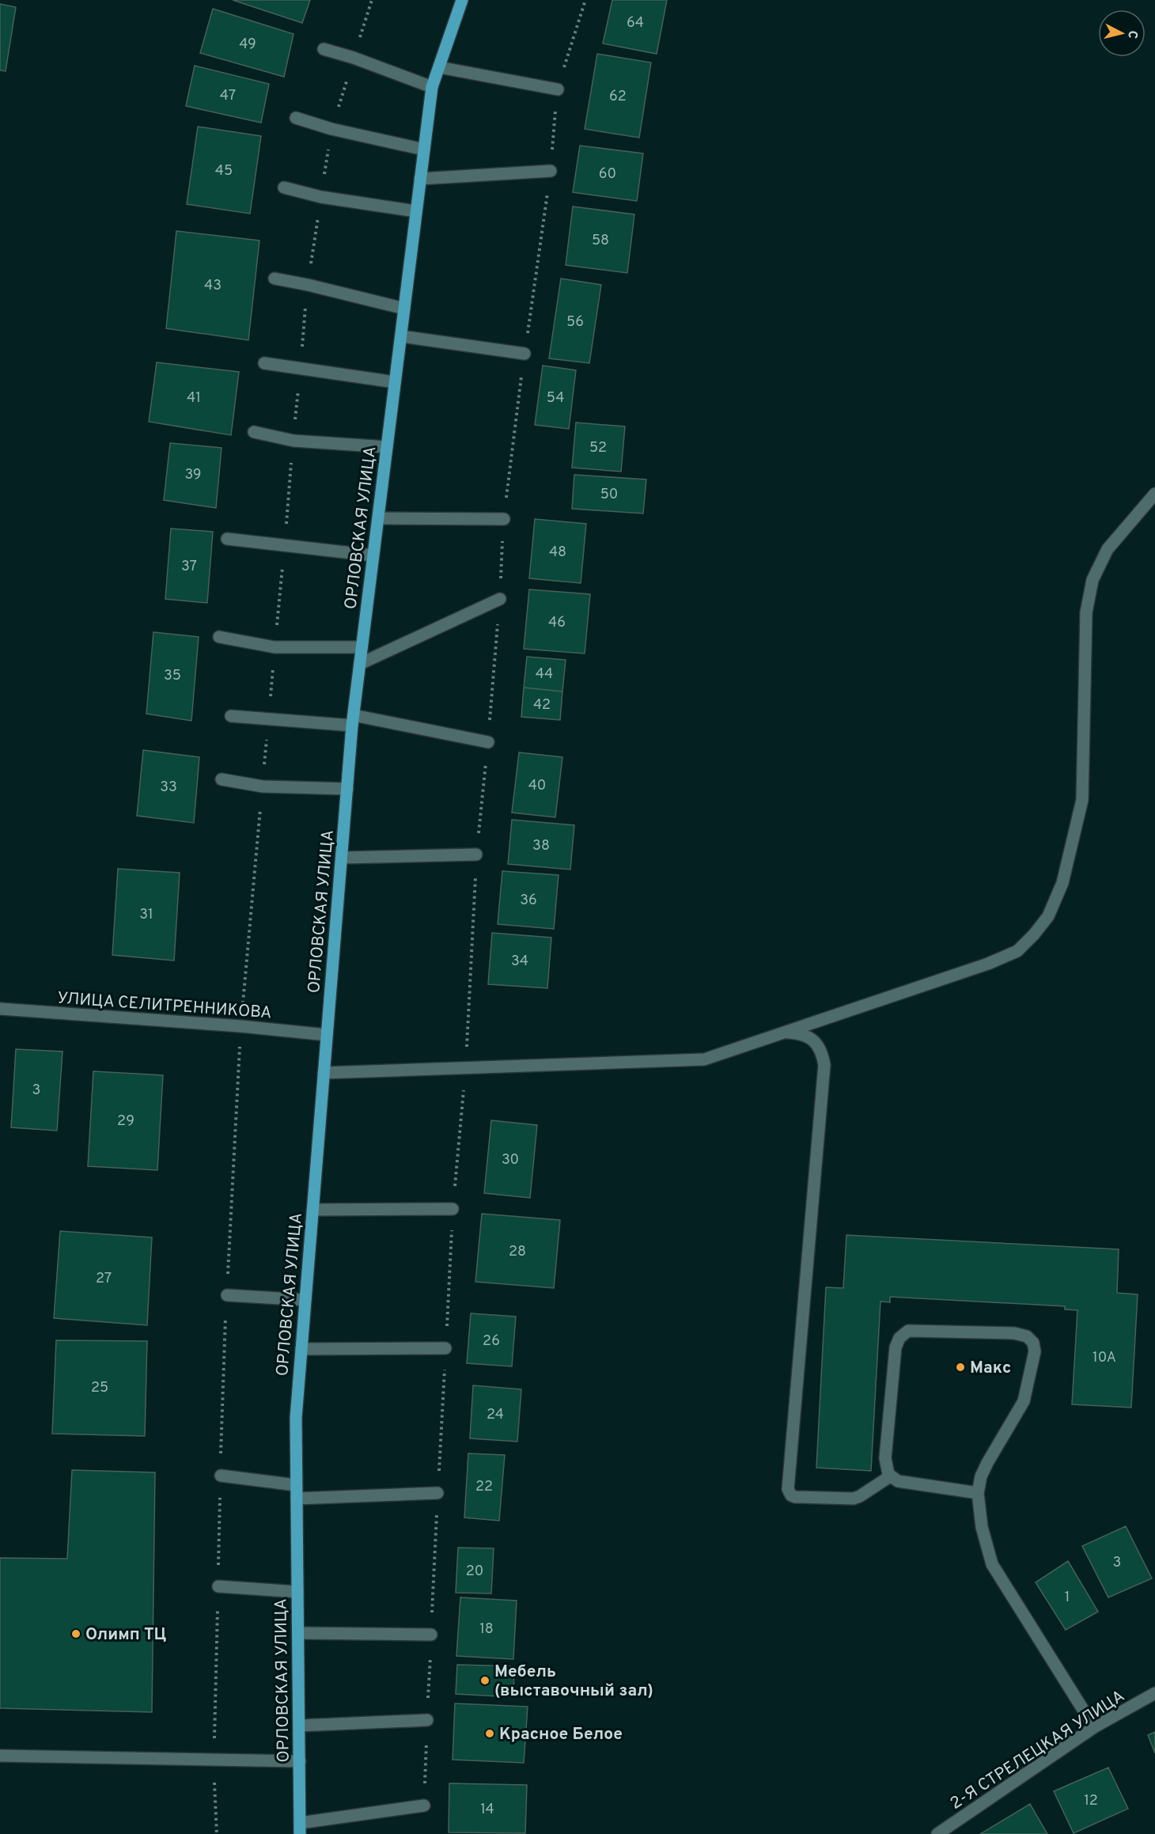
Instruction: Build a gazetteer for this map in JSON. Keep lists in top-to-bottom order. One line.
{"streets":{"main road":["ОРЛОВСКАЯ УЛИЦА"],"street":["УЛИЦА СЕЛИТРЕННИКОВА","2-Я СТРЕЛЕЦКАЯ УЛИЦА"]},"crossings":[["ОРЛОВСКАЯ УЛИЦА","УЛИЦА СЕЛИТРЕННИКОВА"]],"places":["Макс","Олимп ТЦ","Мебель (выставочный зал)","Красное Белое"],"house_numbers":["64","49","47","62","45","60","58","43","56","41","54","52","39","50","48","37","46","44","35","42","40","33","38","36","31","34","3","29","30","28","27","26","10А","25","24","22","3","20","1","18","12","14"],"north":"right"}
